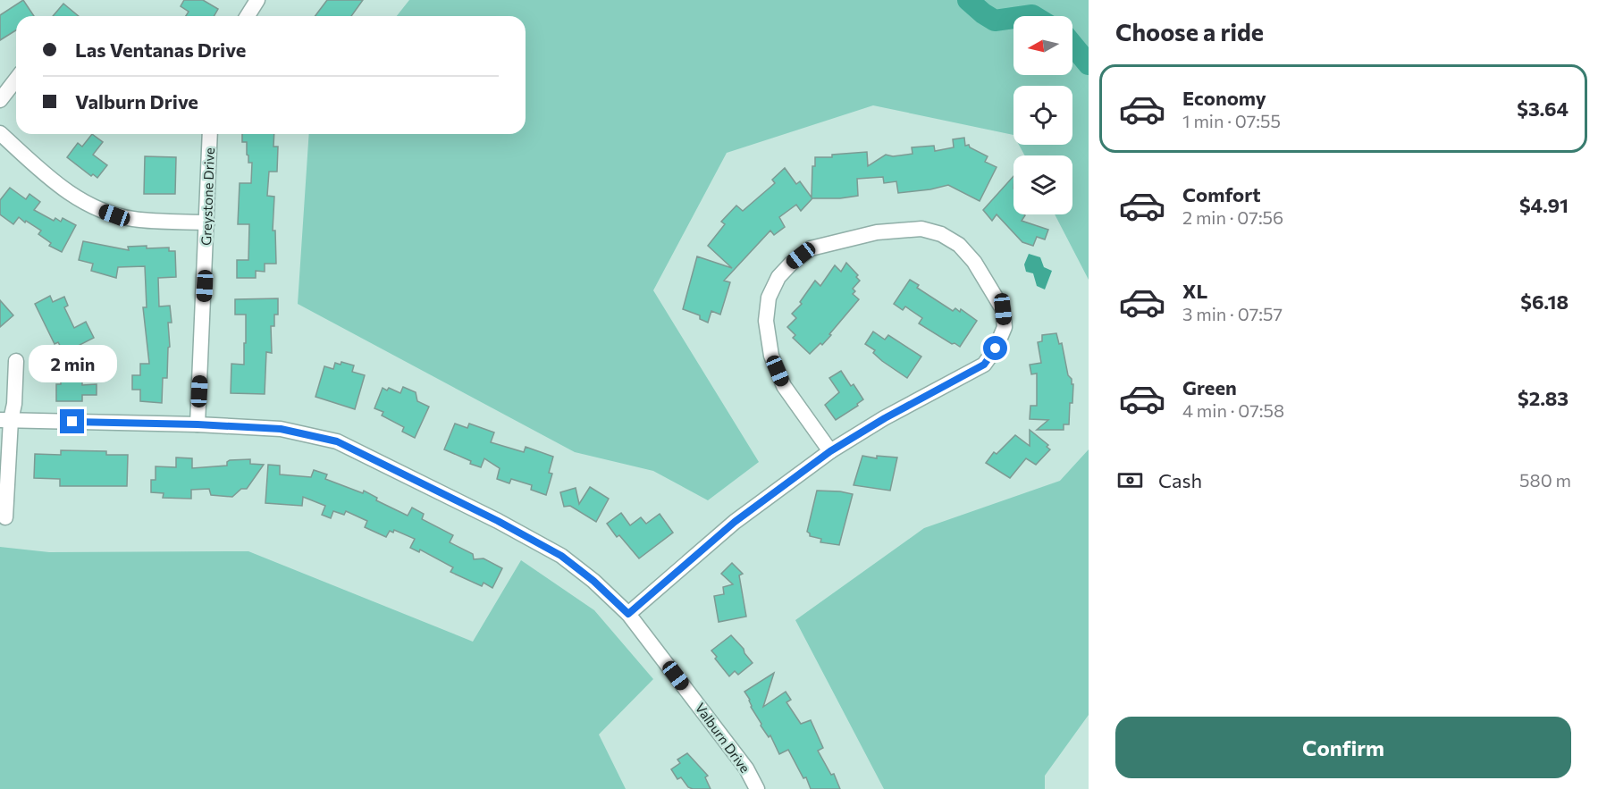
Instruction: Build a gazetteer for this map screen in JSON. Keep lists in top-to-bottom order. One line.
{"streets":{"street":["Greystone Drive","Valburn Drive"]},"crossings":[["Greystone Drive","Valburn Drive"]],"north":"left","page":{"heading":"Choose a ride","banner":["Las Ventanas Drive","Valburn Drive"],"list":[{"name":"Economy","note":"1 min · 07:55","value":"$3.64"},{"name":"Comfort","note":"2 min · 07:56","value":"$4.91"},{"name":"XL","note":"3 min · 07:57","value":"$6.18"},{"name":"Green","note":"4 min · 07:58","value":"$2.83"}],"bubble":"2 min","pay":["Cash","580 m"],"buttons":"Confirm"}}
